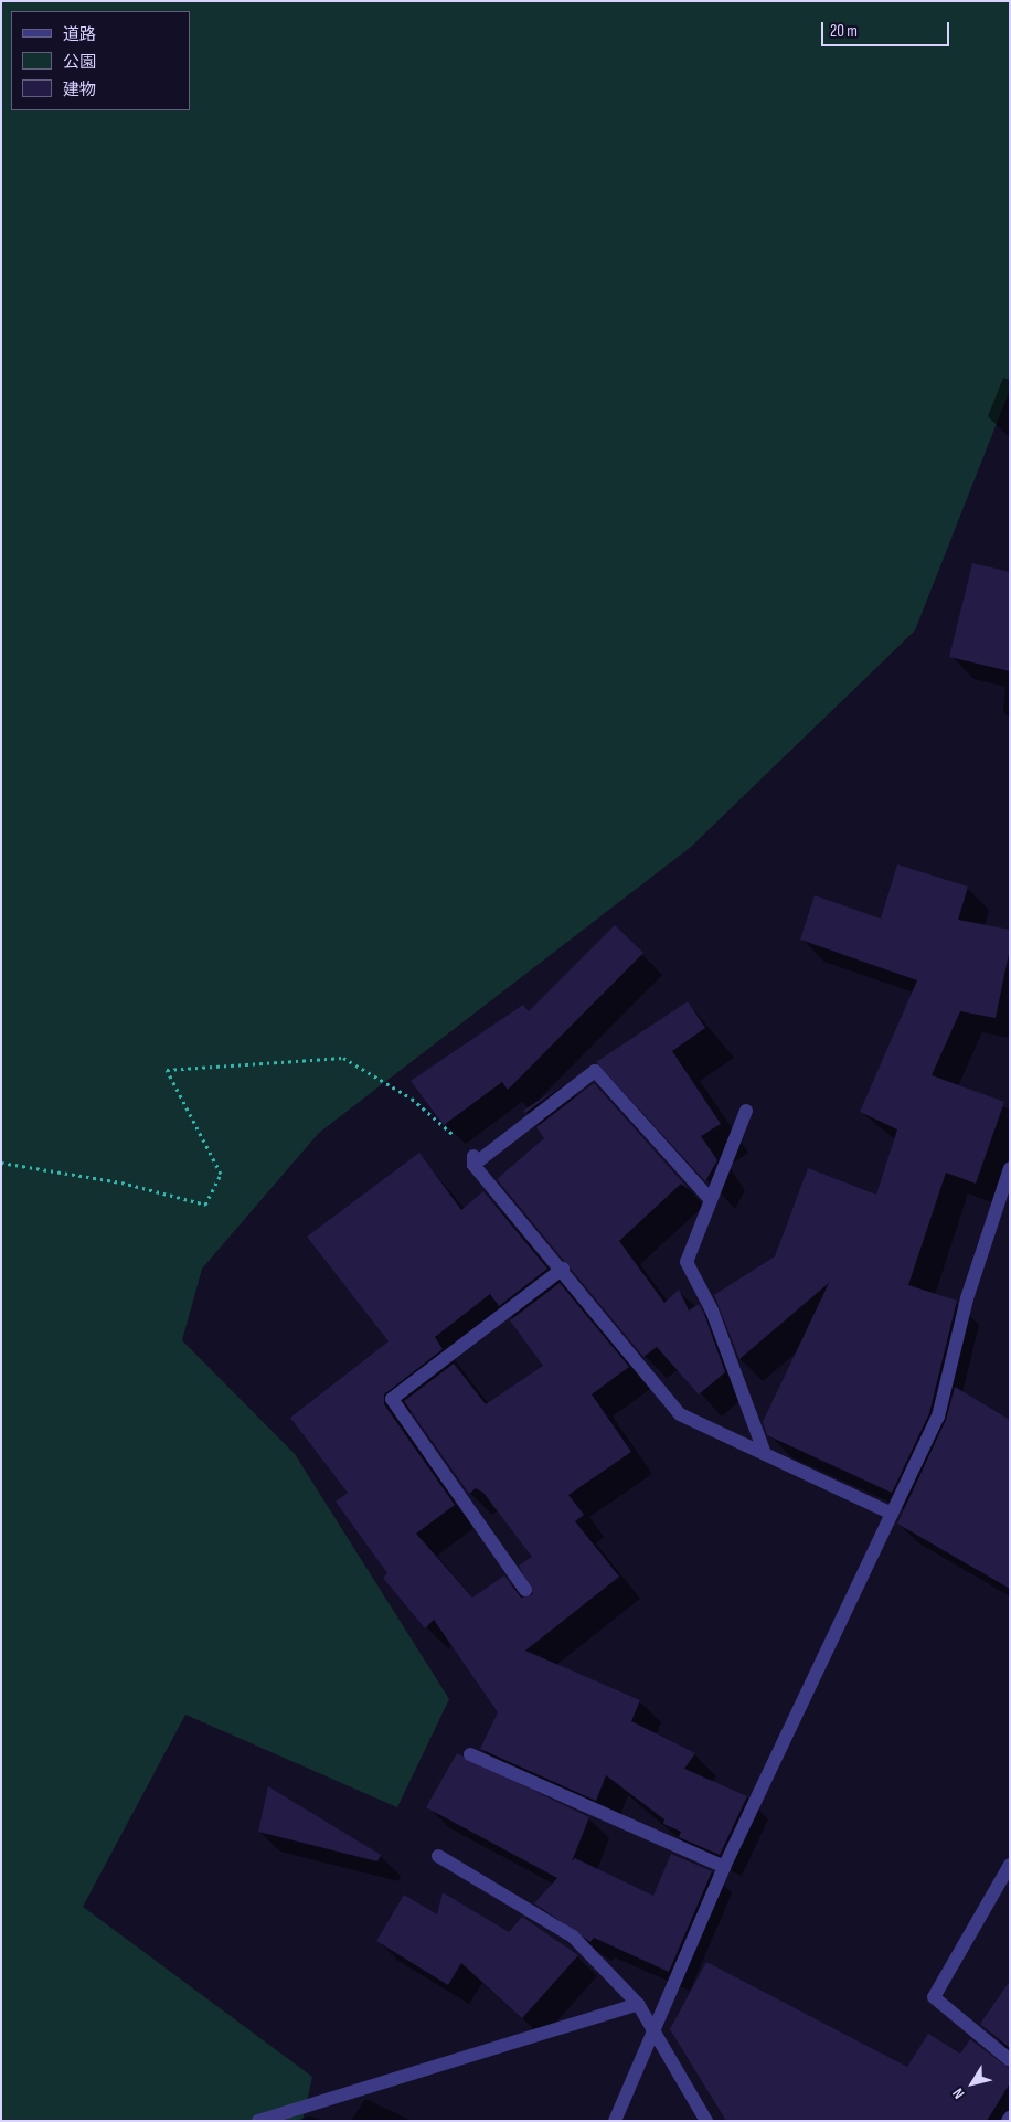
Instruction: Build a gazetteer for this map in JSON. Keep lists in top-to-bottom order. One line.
{"legend":["道路","公園","建物"],"scale_bar":"20 m","north":"bottom left"}
